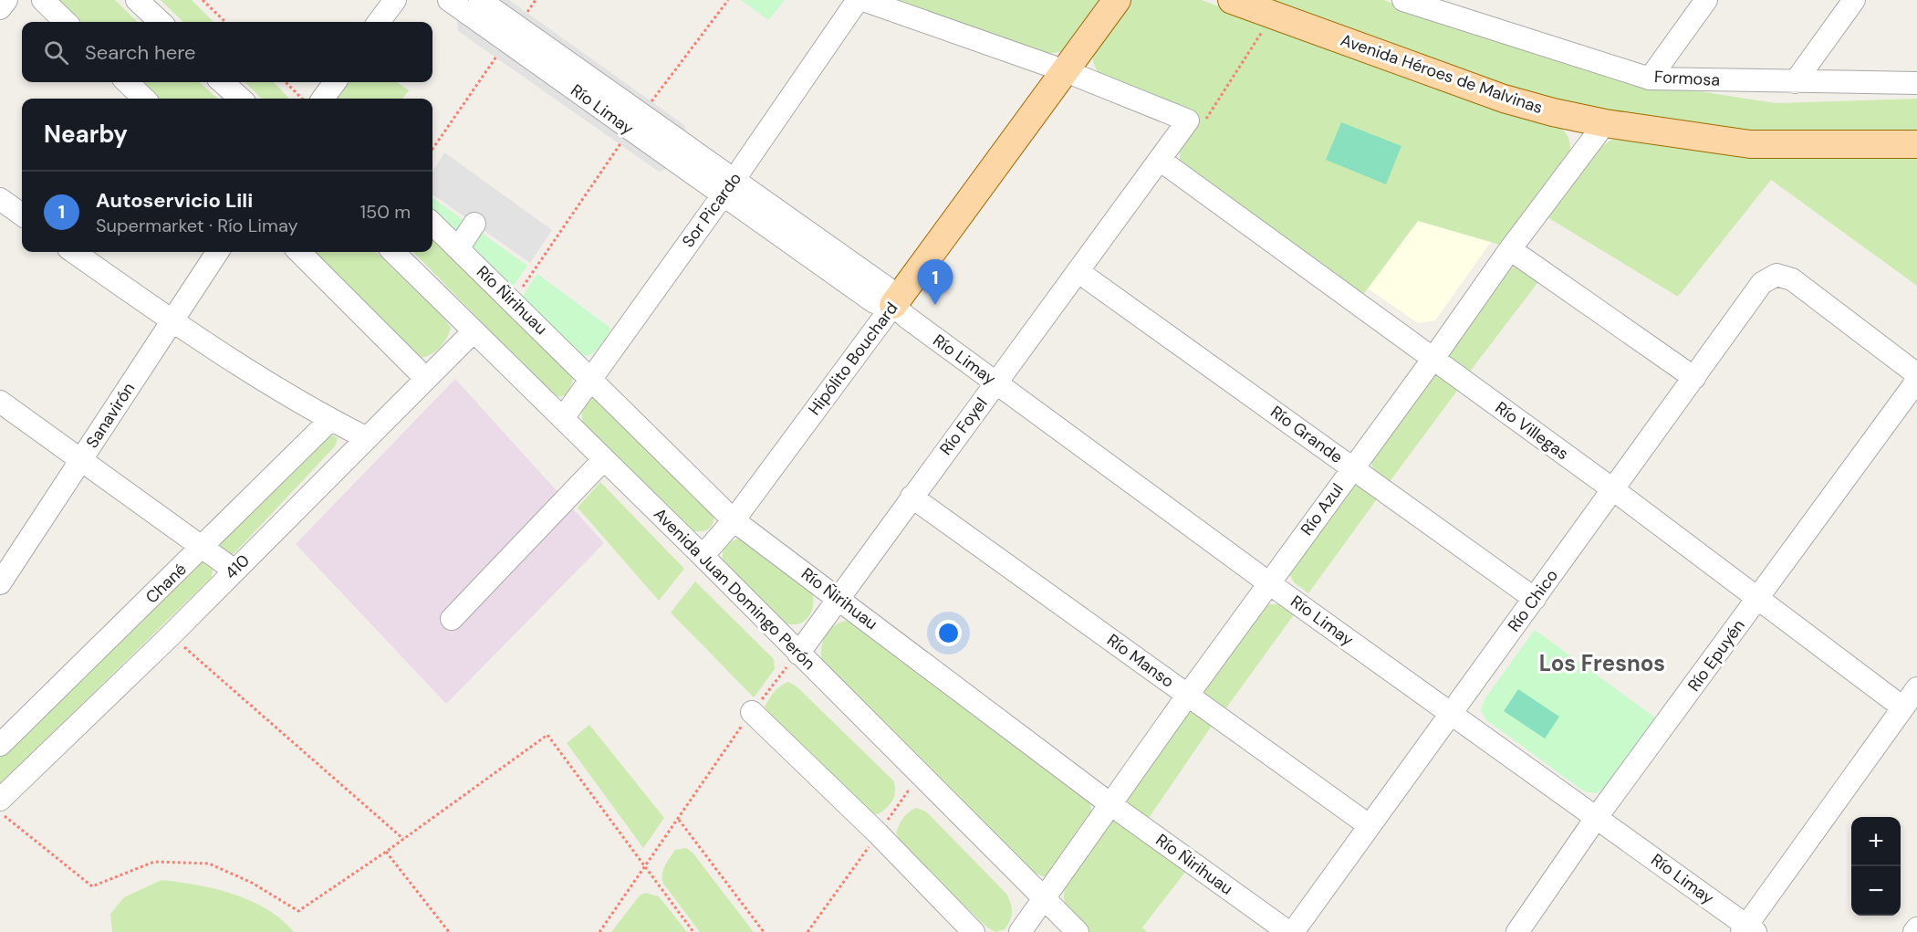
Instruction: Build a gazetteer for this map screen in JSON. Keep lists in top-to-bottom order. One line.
{"streets":{"main road":["Avenida Héroes de Malvinas","Hipólito Bouchard"],"street":["Formosa","Río Limay","Sor Picardo","Río Ñirihuau","Sanavirón","Río Foyel","Río Villegas","Río Grande","Río Azul","410","Chané","Avenida Juan Domingo Perón","Río Chico","Río Epuyén","Río Manso"]},"crossings":[["Avenida Héroes de Malvinas","Río Azul"],["Río Limay","Sor Picardo"],["Río Limay","Hipólito Bouchard"],["Río Limay","Río Foyel"],["Río Limay","Río Azul"],["Río Limay","Río Chico"],["Río Limay","Río Epuyén"],["Sor Picardo","Río Ñirihuau"],["Sor Picardo","Avenida Juan Domingo Perón"],["Río Ñirihuau","Hipólito Bouchard"],["Río Ñirihuau","Río Foyel"],["Río Ñirihuau","Río Azul"],["Hipólito Bouchard","Avenida Juan Domingo Perón"],["Río Foyel","Río Villegas"],["Río Foyel","Río Grande"],["Río Foyel","Avenida Juan Domingo Perón"],["Río Foyel","Río Manso"],["Río Villegas","Río Azul"],["Río Villegas","Río Chico"],["Río Villegas","Río Epuyén"],["Río Grande","Río Azul"],["Río Grande","Río Chico"],["Río Azul","Avenida Juan Domingo Perón"],["Río Azul","Río Manso"],["410","Avenida Juan Domingo Perón"],["Río Chico","Río Manso"]],"districts":["Los Fresnos"],"page":{"search":"Search here","heading":"Nearby","list":[{"mark":"1","name":"Autoservicio Lili","note":"Supermarket · Río Limay","value":"150 m"}],"pins":"1","map_buttons":["+","−"]}}
